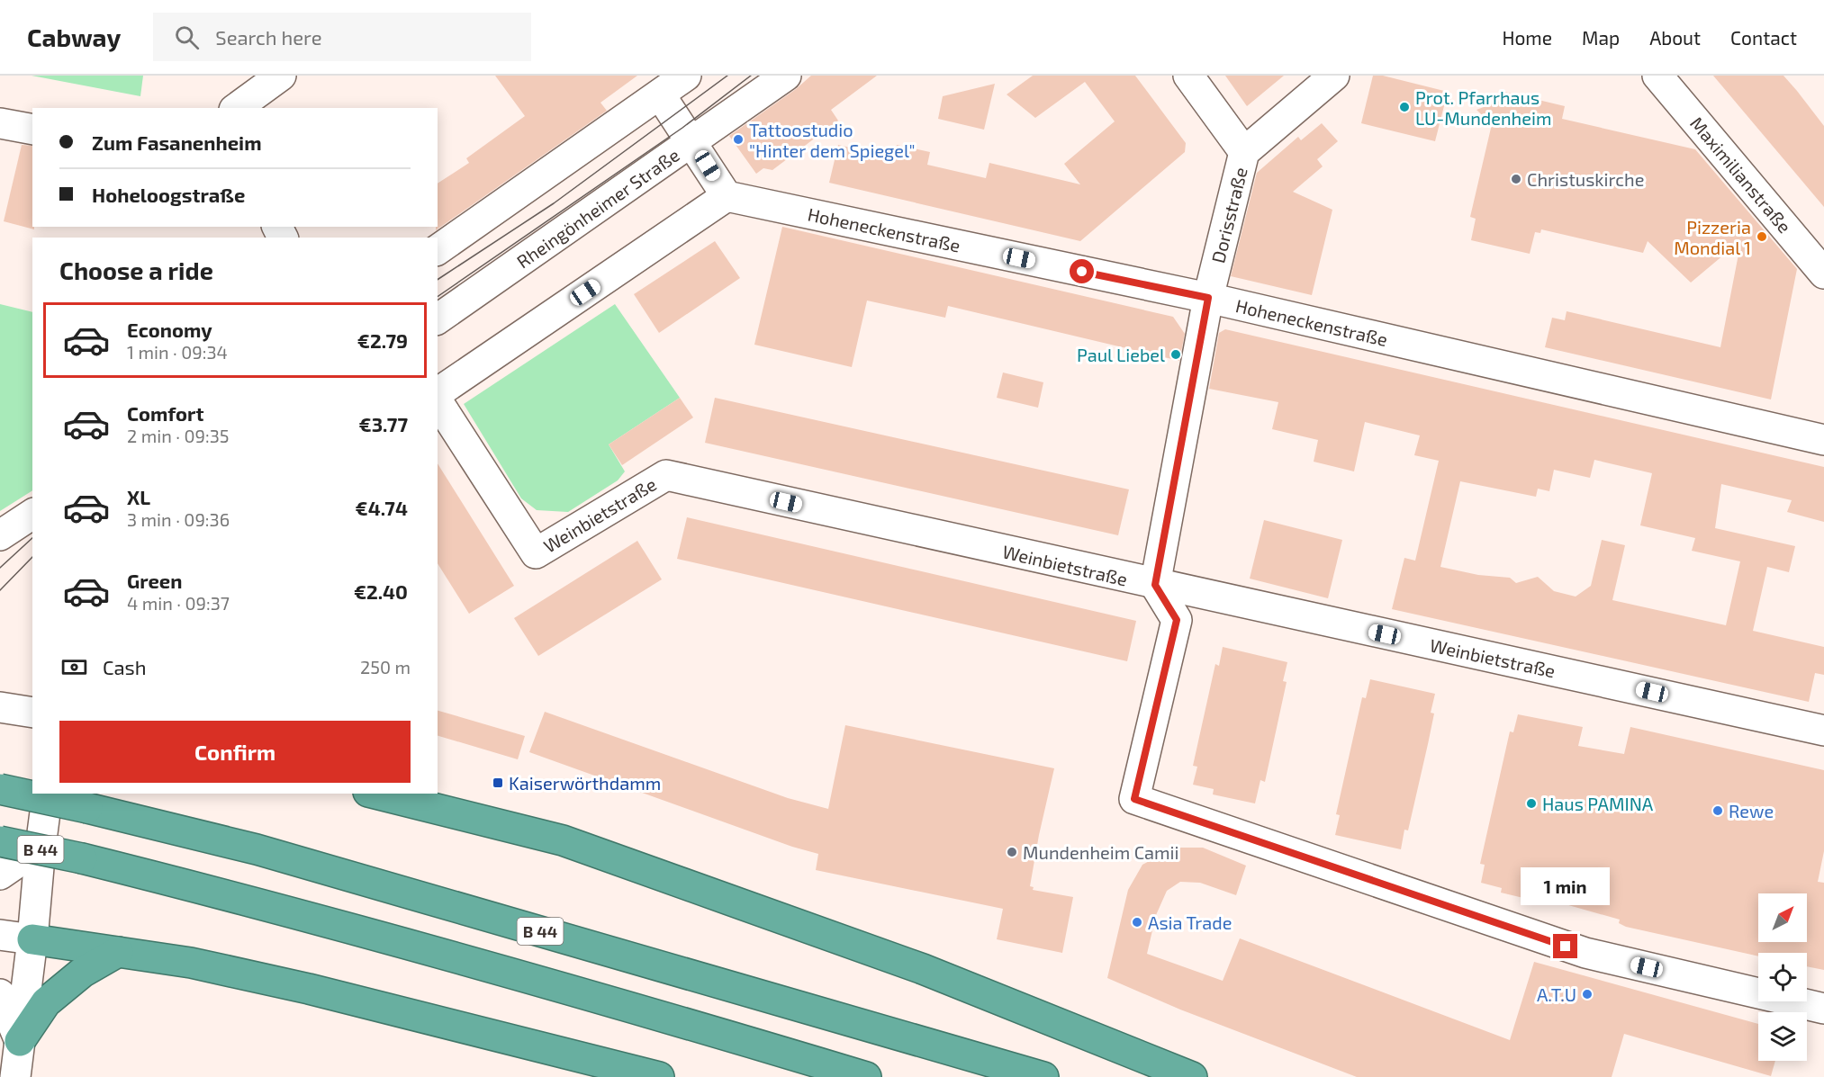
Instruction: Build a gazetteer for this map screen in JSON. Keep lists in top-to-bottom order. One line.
{"streets":{"highway":["B 44"],"street":["Maximilianstraße","Rheingönheimer Straße","Dorisstraße","Hoheneckenstraße","Weinbietstraße"]},"crossings":[["Dorisstraße","Hoheneckenstraße"],["Dorisstraße","Weinbietstraße"]],"places":{"other":["Prot. Pfarrhaus LU-Mundenheim","Tattoostudio \"Hinter dem Spiegel\"","Christuskirche","Pizzeria Mondial 1","Paul Liebel","Haus PAMINA","Rewe","Mundenheim Camii","Asia Trade","A.T.U"],"transit":["Kaiserwörthdamm"]},"north":"top right","page":{"header":"Cabway","search":"Search here","nav":["Home","Map","About","Contact"],"banner":["Zum Fasanenheim","Hoheloogstraße"],"heading":"Choose a ride","list":[{"name":"Economy","note":"1 min · 09:34","value":"€2.79"},{"name":"Comfort","note":"2 min · 09:35","value":"€3.77"},{"name":"XL","note":"3 min · 09:36","value":"€4.74"},{"name":"Green","note":"4 min · 09:37","value":"€2.40"}],"pay":["Cash","250 m"],"buttons":"Confirm","bubble":"1 min"}}
